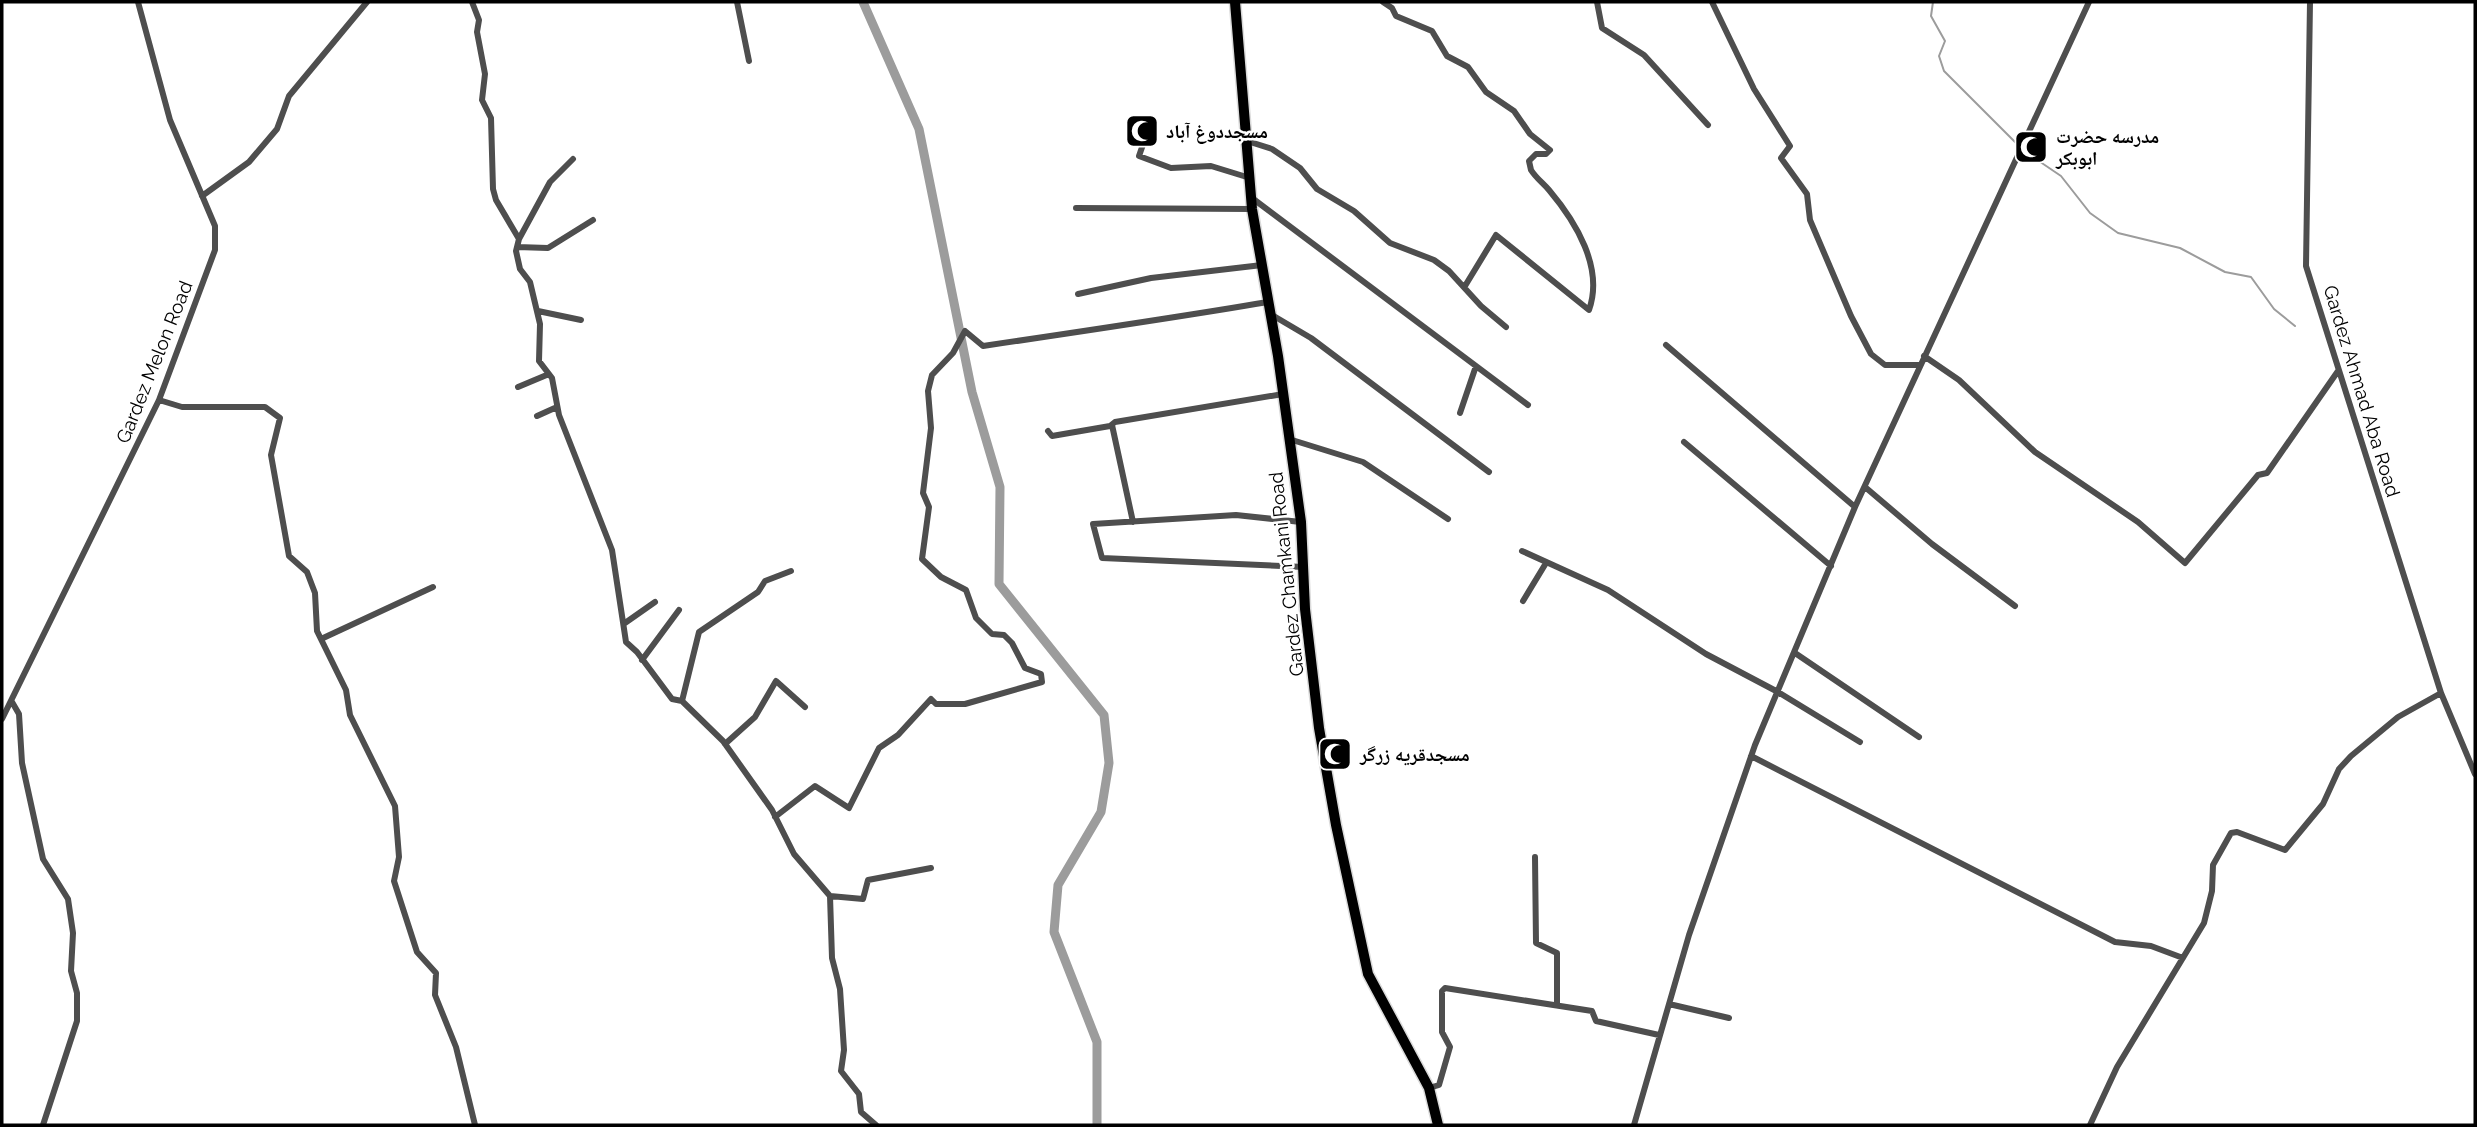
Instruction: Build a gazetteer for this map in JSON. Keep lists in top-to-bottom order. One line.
{"streets":{"highway":["Gardez Chamkani Road"],"street":["Gardez Melon Road","Gardez Ahmad Aba Road"]},"places":{"mosque":["مسجددوغ آباد","مدرسه حضرت ابوبکر","مسجدقریه زرگر"]}}
